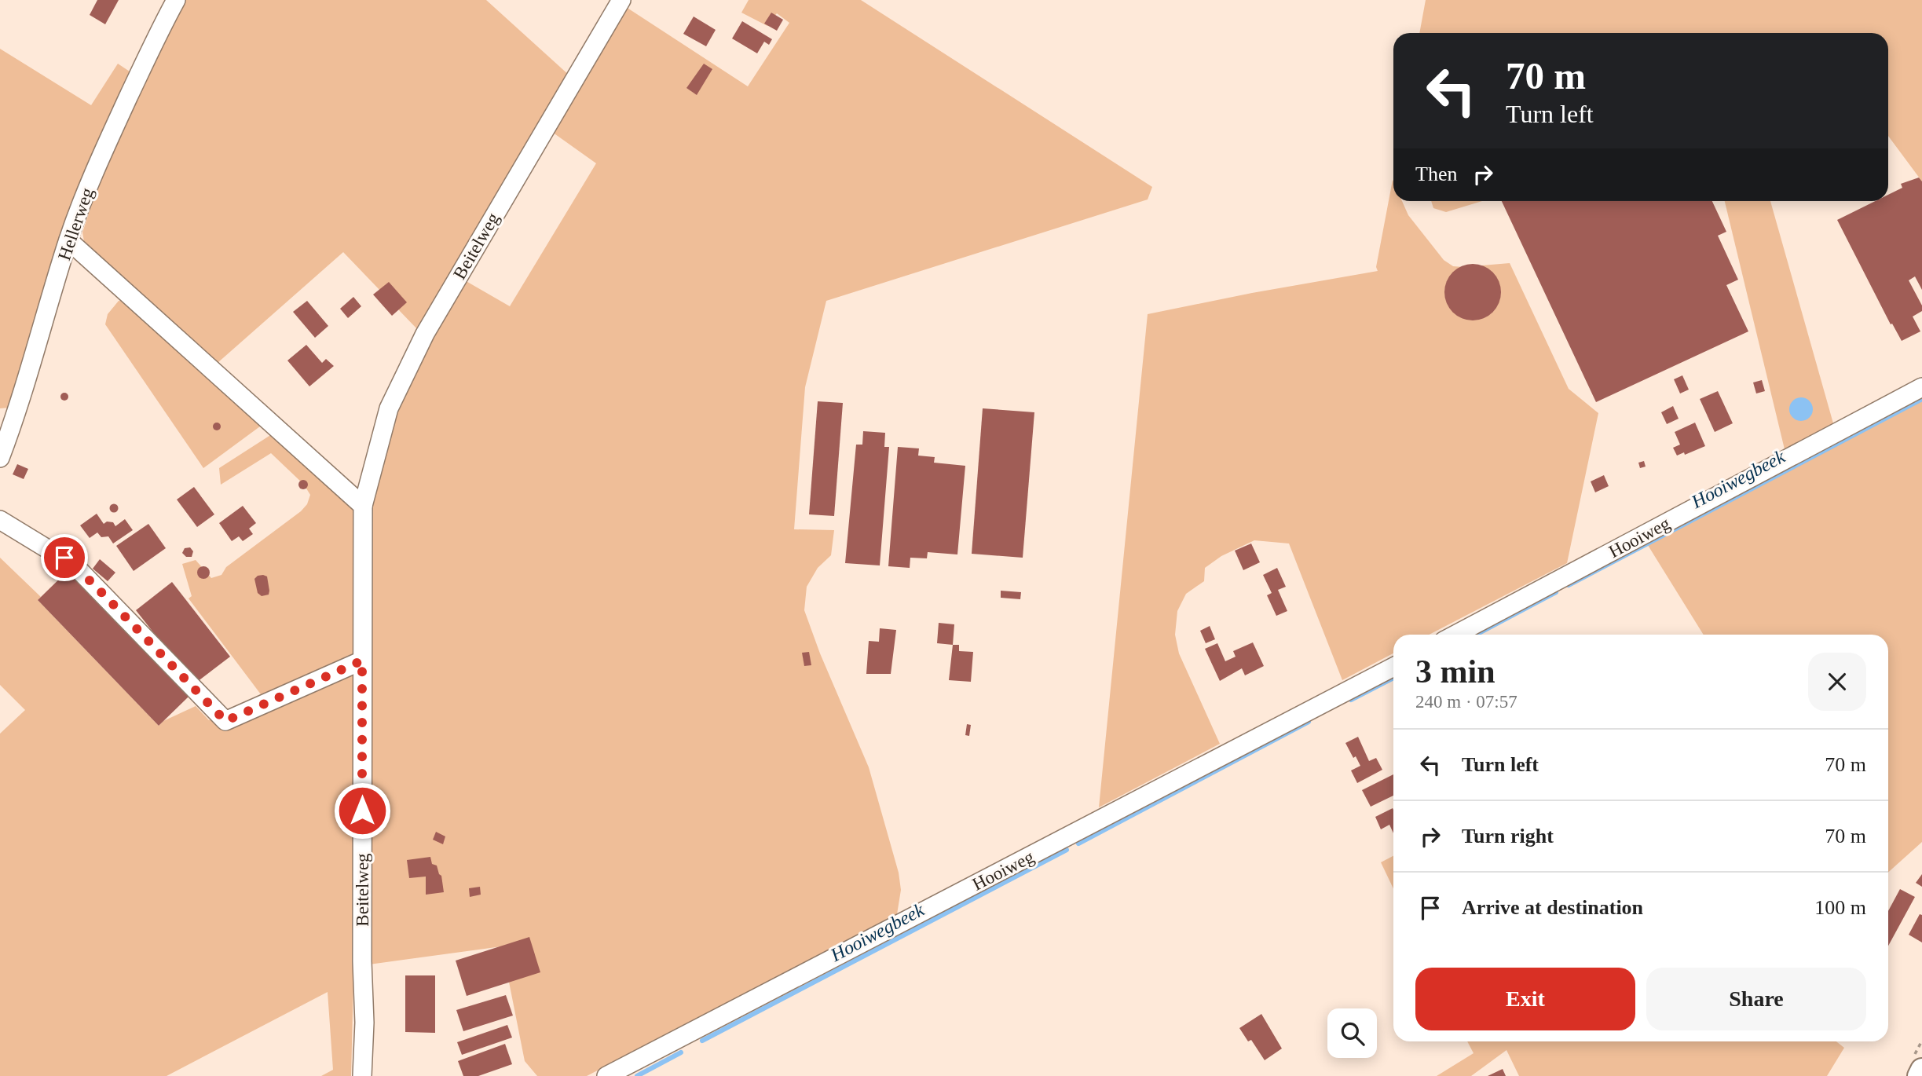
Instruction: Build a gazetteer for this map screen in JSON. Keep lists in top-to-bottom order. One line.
{"streets":{"street":["Hellerweg","Beitelweg","Hooiweg"]},"water":["Hooiwegbeek"],"page":{"turn":["70 m","Turn left"],"then":"Then","heading":["3 min","240 m · 07:57"],"list":[{"name":"Turn left","value":"70 m"},{"name":"Turn right","value":"70 m"},{"name":"Arrive at destination","value":"100 m"}],"buttons":["Exit","Share"]}}
